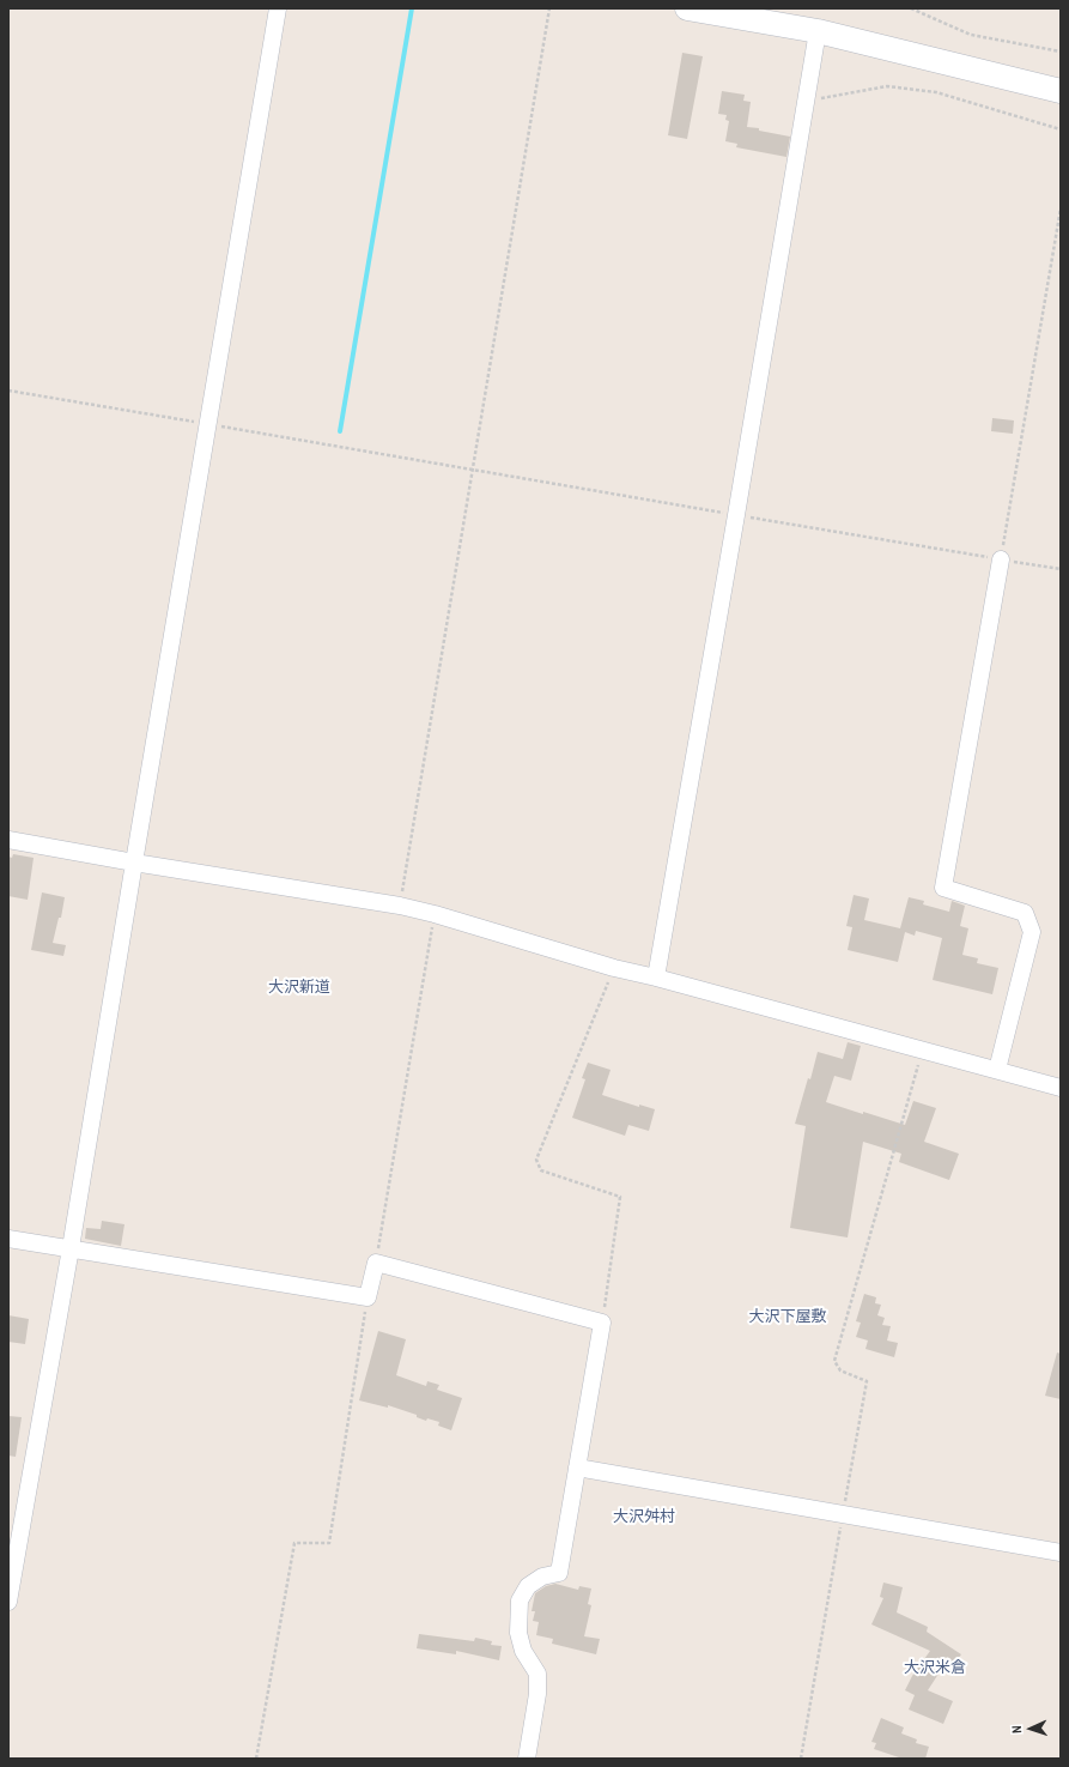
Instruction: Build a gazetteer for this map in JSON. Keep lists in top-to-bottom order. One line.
{"districts":["大沢新道","大沢下屋敷","大沢舛村","大沢米倉"],"north":"left"}
